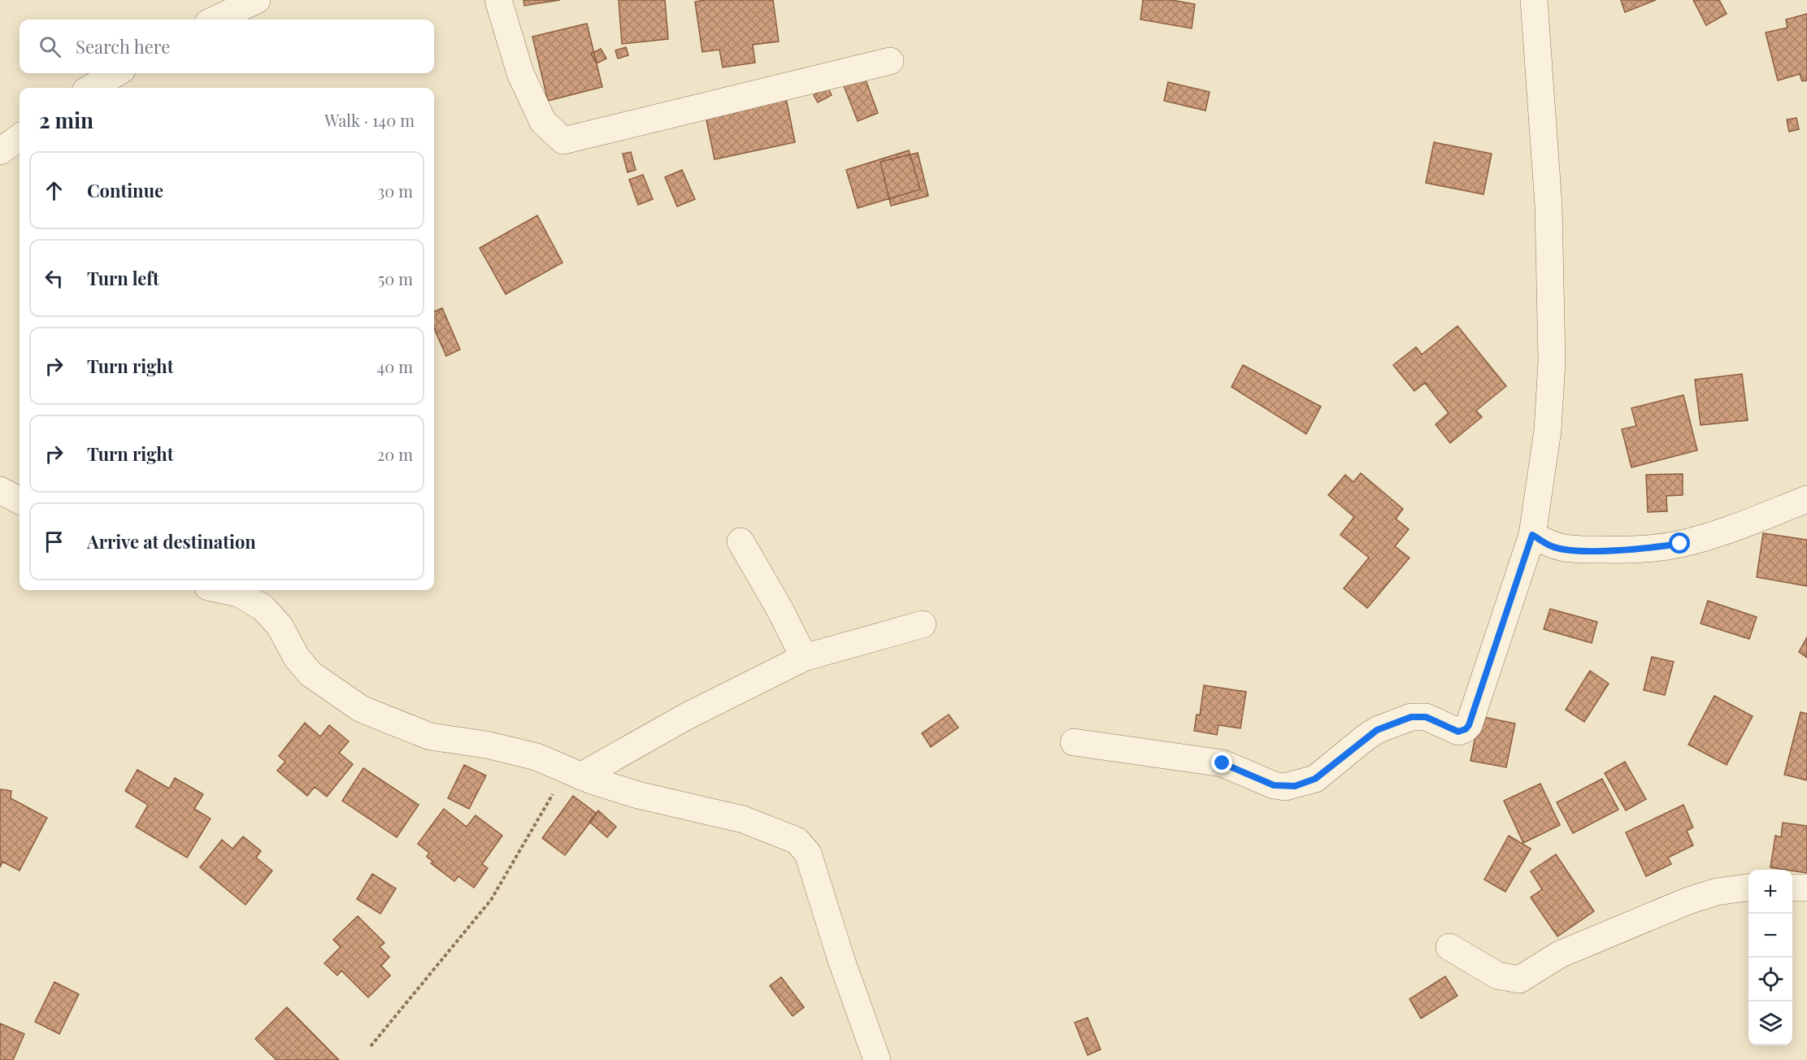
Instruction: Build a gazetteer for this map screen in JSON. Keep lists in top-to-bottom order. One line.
{"page":{"search":"Search here","heading":["2 min","Walk · 140 m"],"list":[["Continue","30 m"],["Turn left","50 m"],["Turn right","40 m"],["Turn right","20 m"],"Arrive at destination"],"map_buttons":["+","−"]}}
